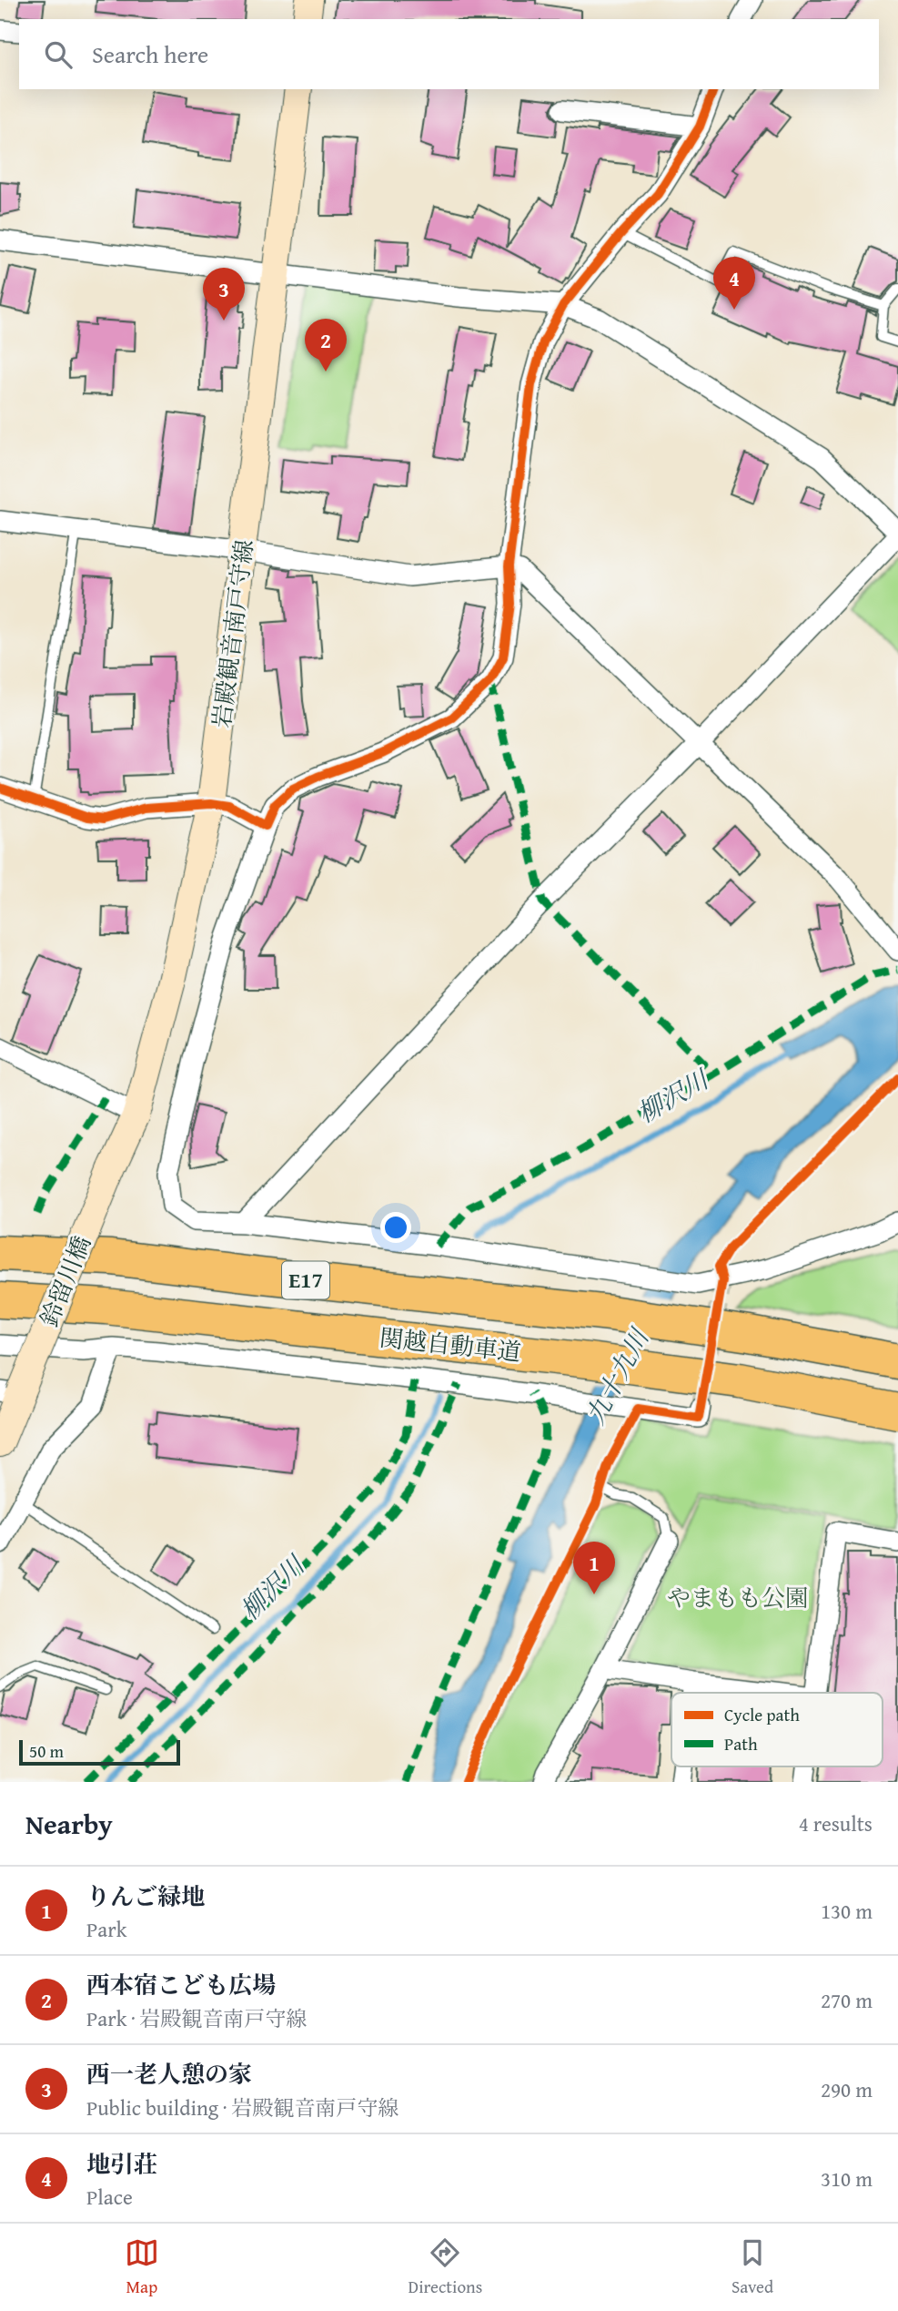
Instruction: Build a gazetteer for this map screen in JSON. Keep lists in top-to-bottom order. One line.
{"streets":{"highway":["E17","関越自動車道"],"main road":["岩殿観音南戸守線","鈴留川橋"]},"crossings":[["岩殿観音南戸守線","鈴留川橋"]],"water":["柳沢川","九十九川"],"parks":["やまもも公園"],"legend":["Cycle path","Path"],"scale_bar":"50 m","page":{"search":"Search here","pins":["4","3","2","1"],"scale":"50 m","heading":["Nearby","4 results"],"list":[{"mark":"1","name":"りんご緑地","note":"Park","value":"130 m"},{"mark":"2","name":"西本宿こども広場","note":"Park · 岩殿観音南戸守線","value":"270 m"},{"mark":"3","name":"西一老人憩の家","note":"Public building · 岩殿観音南戸守線","value":"290 m"},{"mark":"4","name":"地引荘","note":"Place","value":"310 m"}],"nav":["Map","Directions","Saved"]}}
